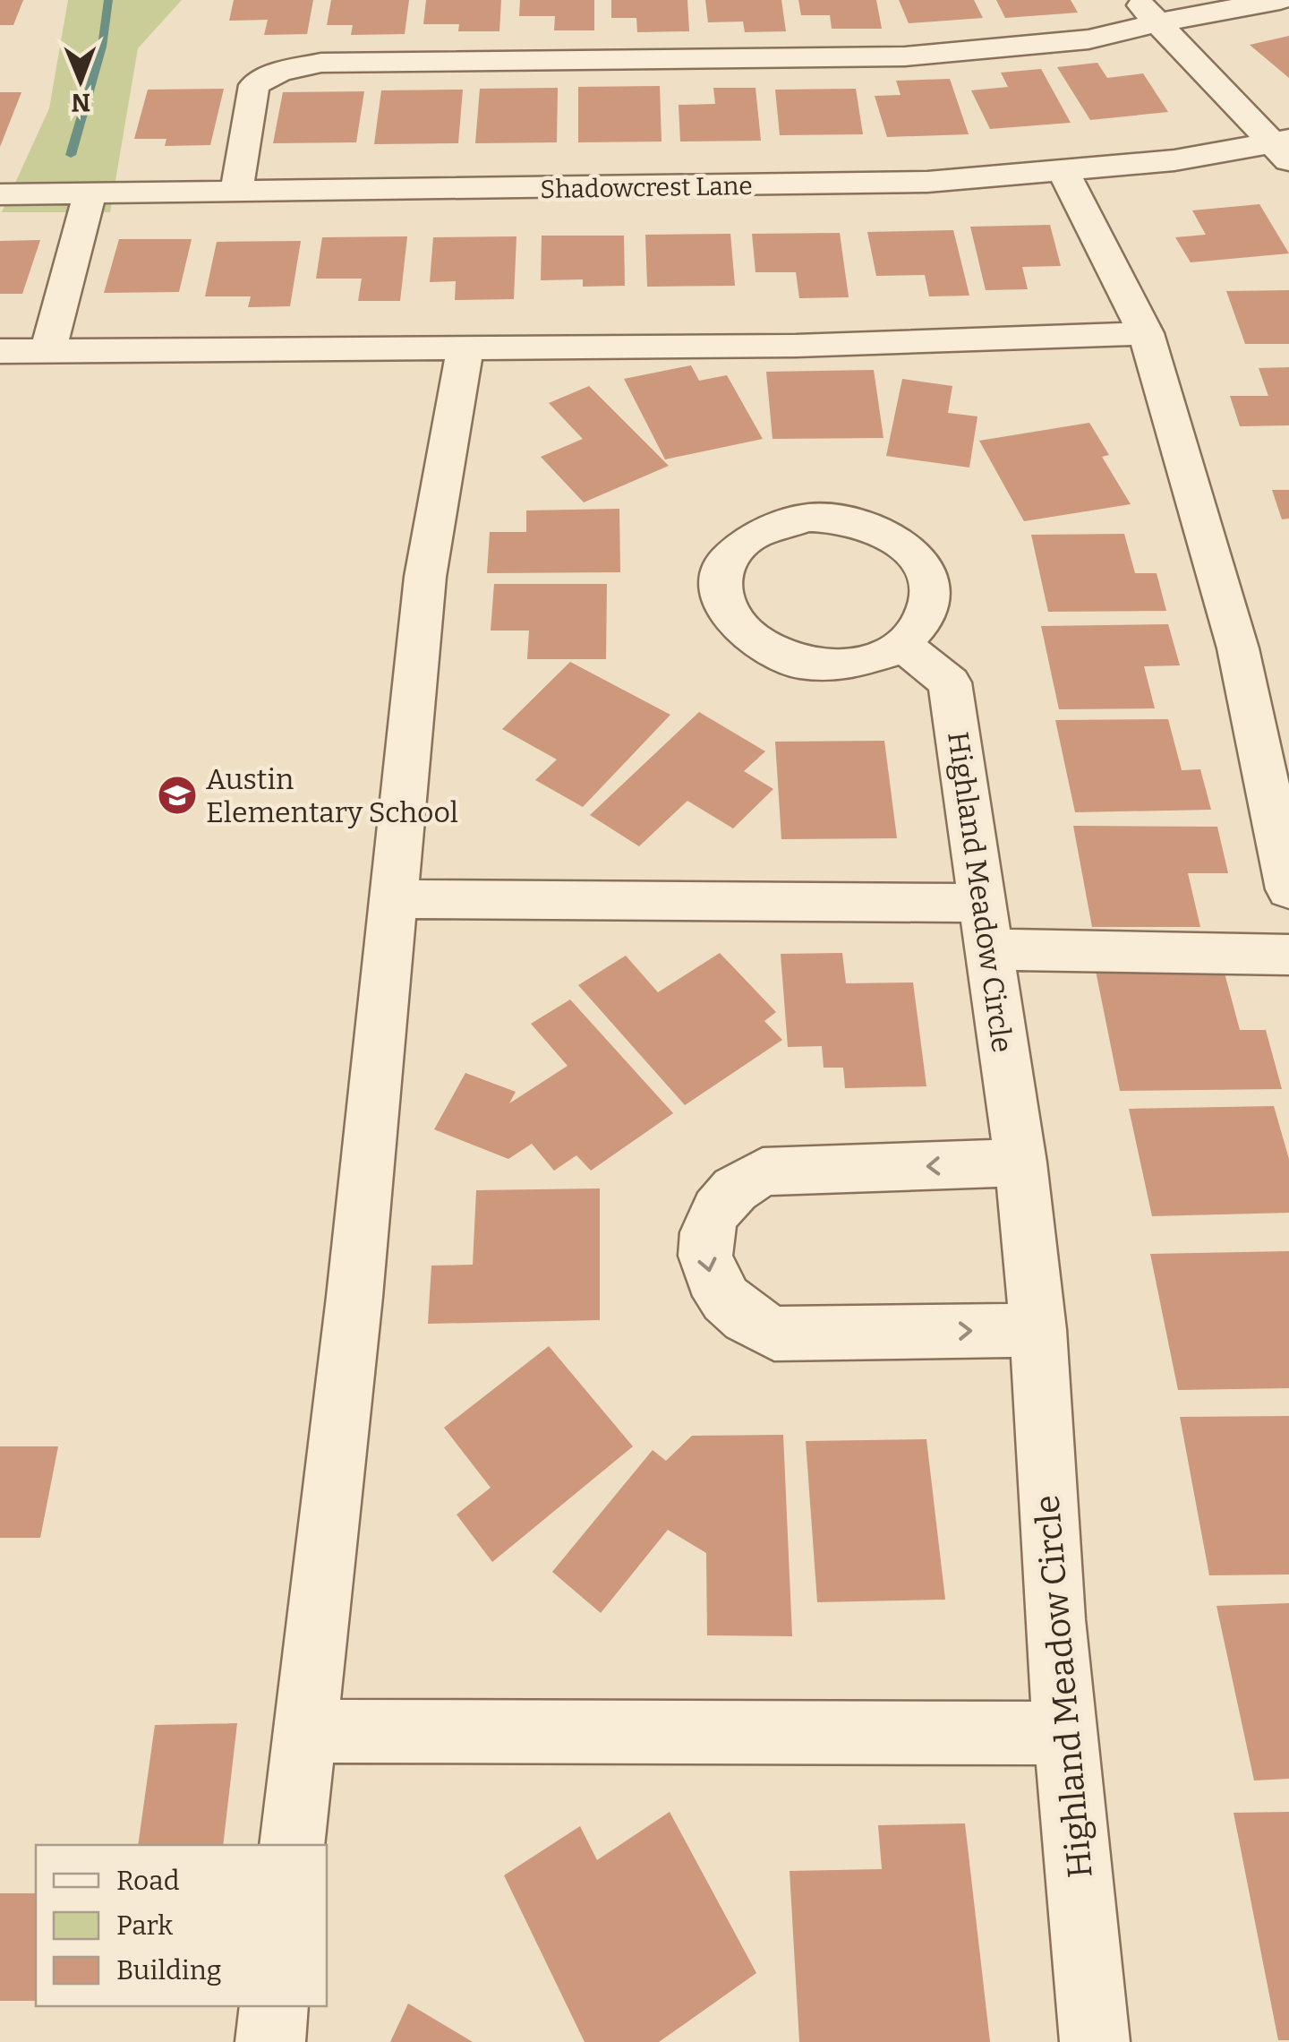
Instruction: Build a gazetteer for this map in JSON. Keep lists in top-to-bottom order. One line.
{"streets":{"street":["Shadowcrest Lane","Highland Meadow Circle"]},"places":{"school or university":["Austin Elementary School"]},"legend":["Road","Park","Building"],"north":"bottom"}
